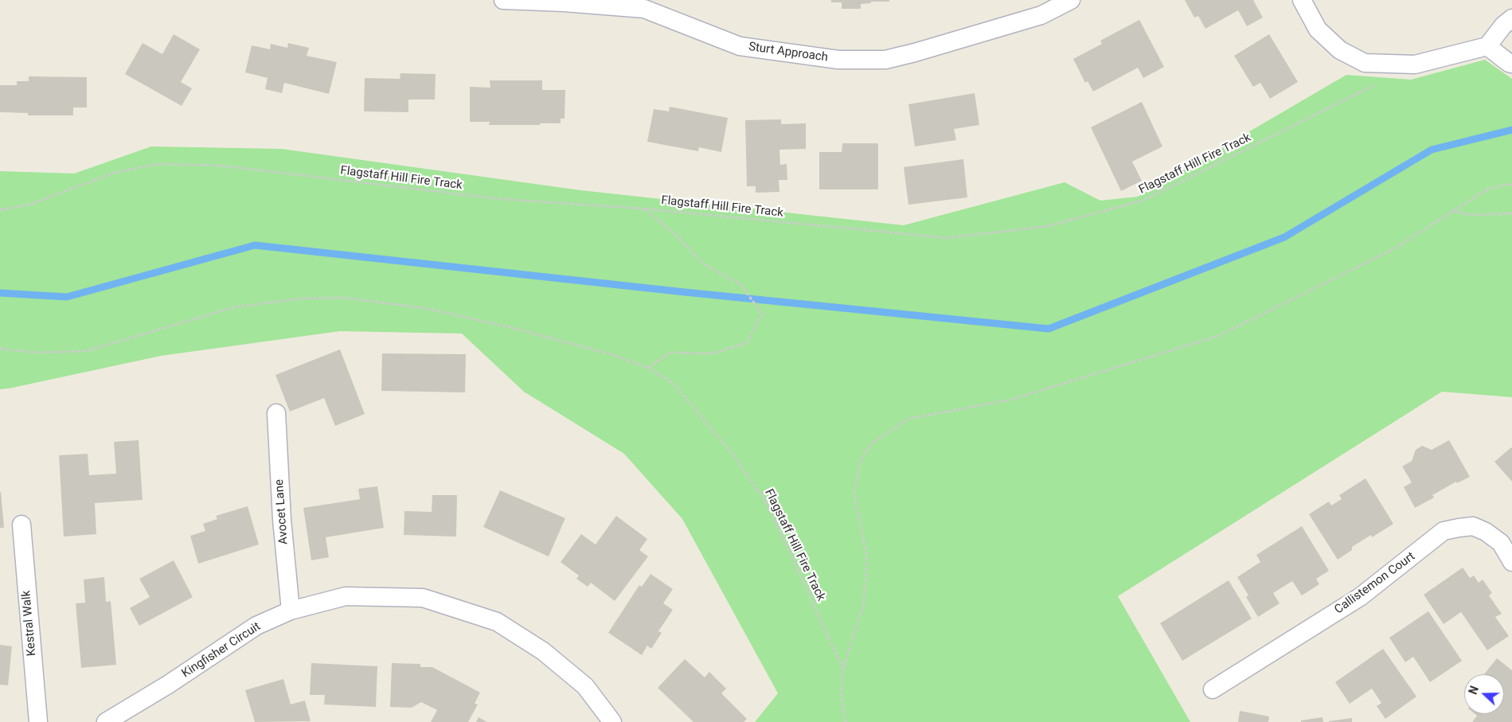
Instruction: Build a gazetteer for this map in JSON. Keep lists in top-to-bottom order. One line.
{"streets":{"street":["Sturt Approach","Avocet Lane","Callistemon Court","Kestral Walk","Kingfisher Circuit"],"path":["Flagstaff Hill Fire Track"]},"crossings":[["Avocet Lane","Kingfisher Circuit"]],"north":"left"}
